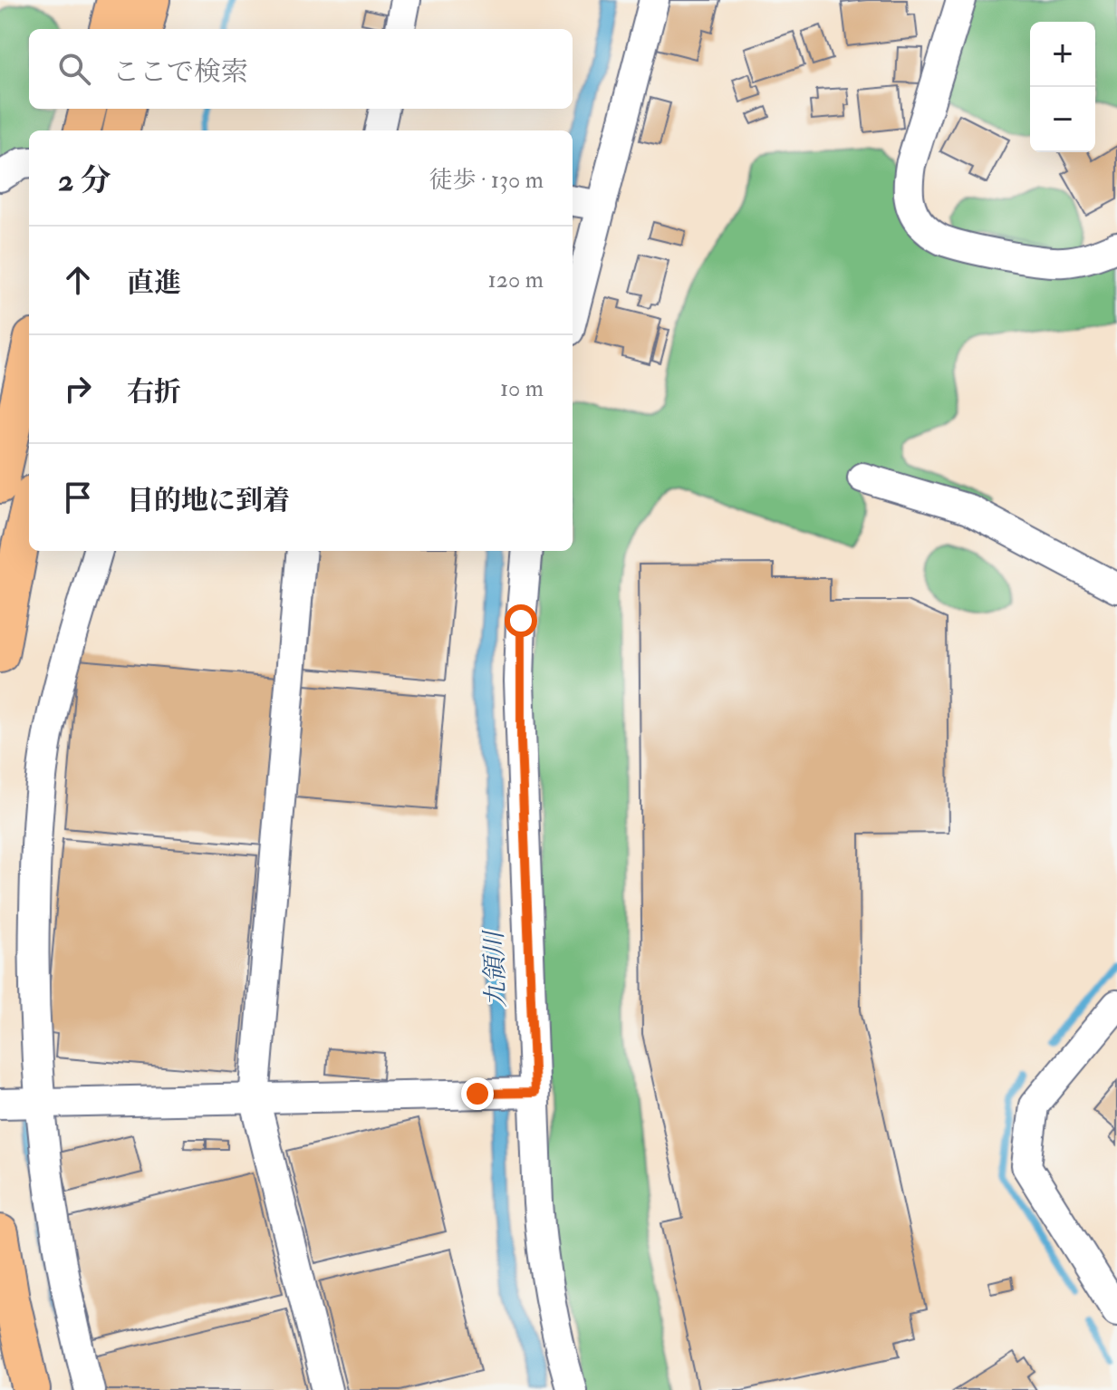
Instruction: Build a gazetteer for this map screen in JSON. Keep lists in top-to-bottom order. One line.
{"water":["九領川"],"page":{"map_buttons":["+","−"],"search":"ここで検索","heading":["2 分","徒歩 · 130 m"],"list":[["直進","120 m"],["右折","10 m"],"目的地に到着"]}}
